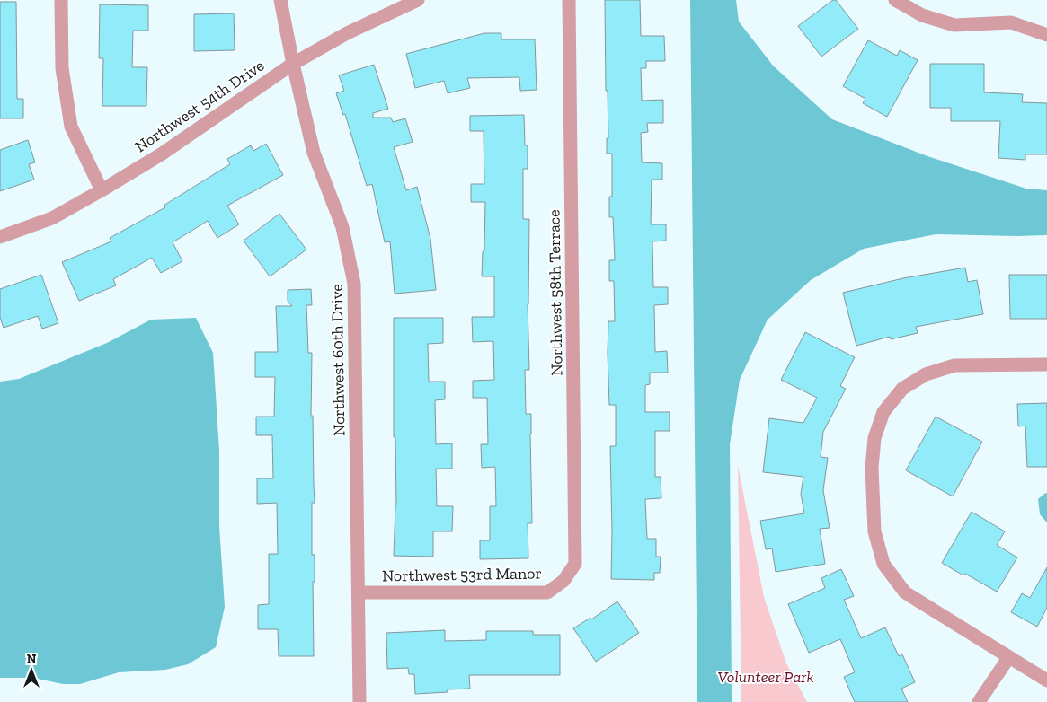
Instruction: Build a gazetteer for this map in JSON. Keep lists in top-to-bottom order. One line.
{"streets":{"street":["Northwest 54th Drive","Northwest 58th Terrace","Northwest 60th Drive","Northwest 53rd Manor"]},"crossings":[["Northwest 54th Drive","Northwest 60th Drive"],["Northwest 58th Terrace","Northwest 53rd Manor"],["Northwest 60th Drive","Northwest 53rd Manor"]],"parks":["Volunteer Park"],"north":"top"}
